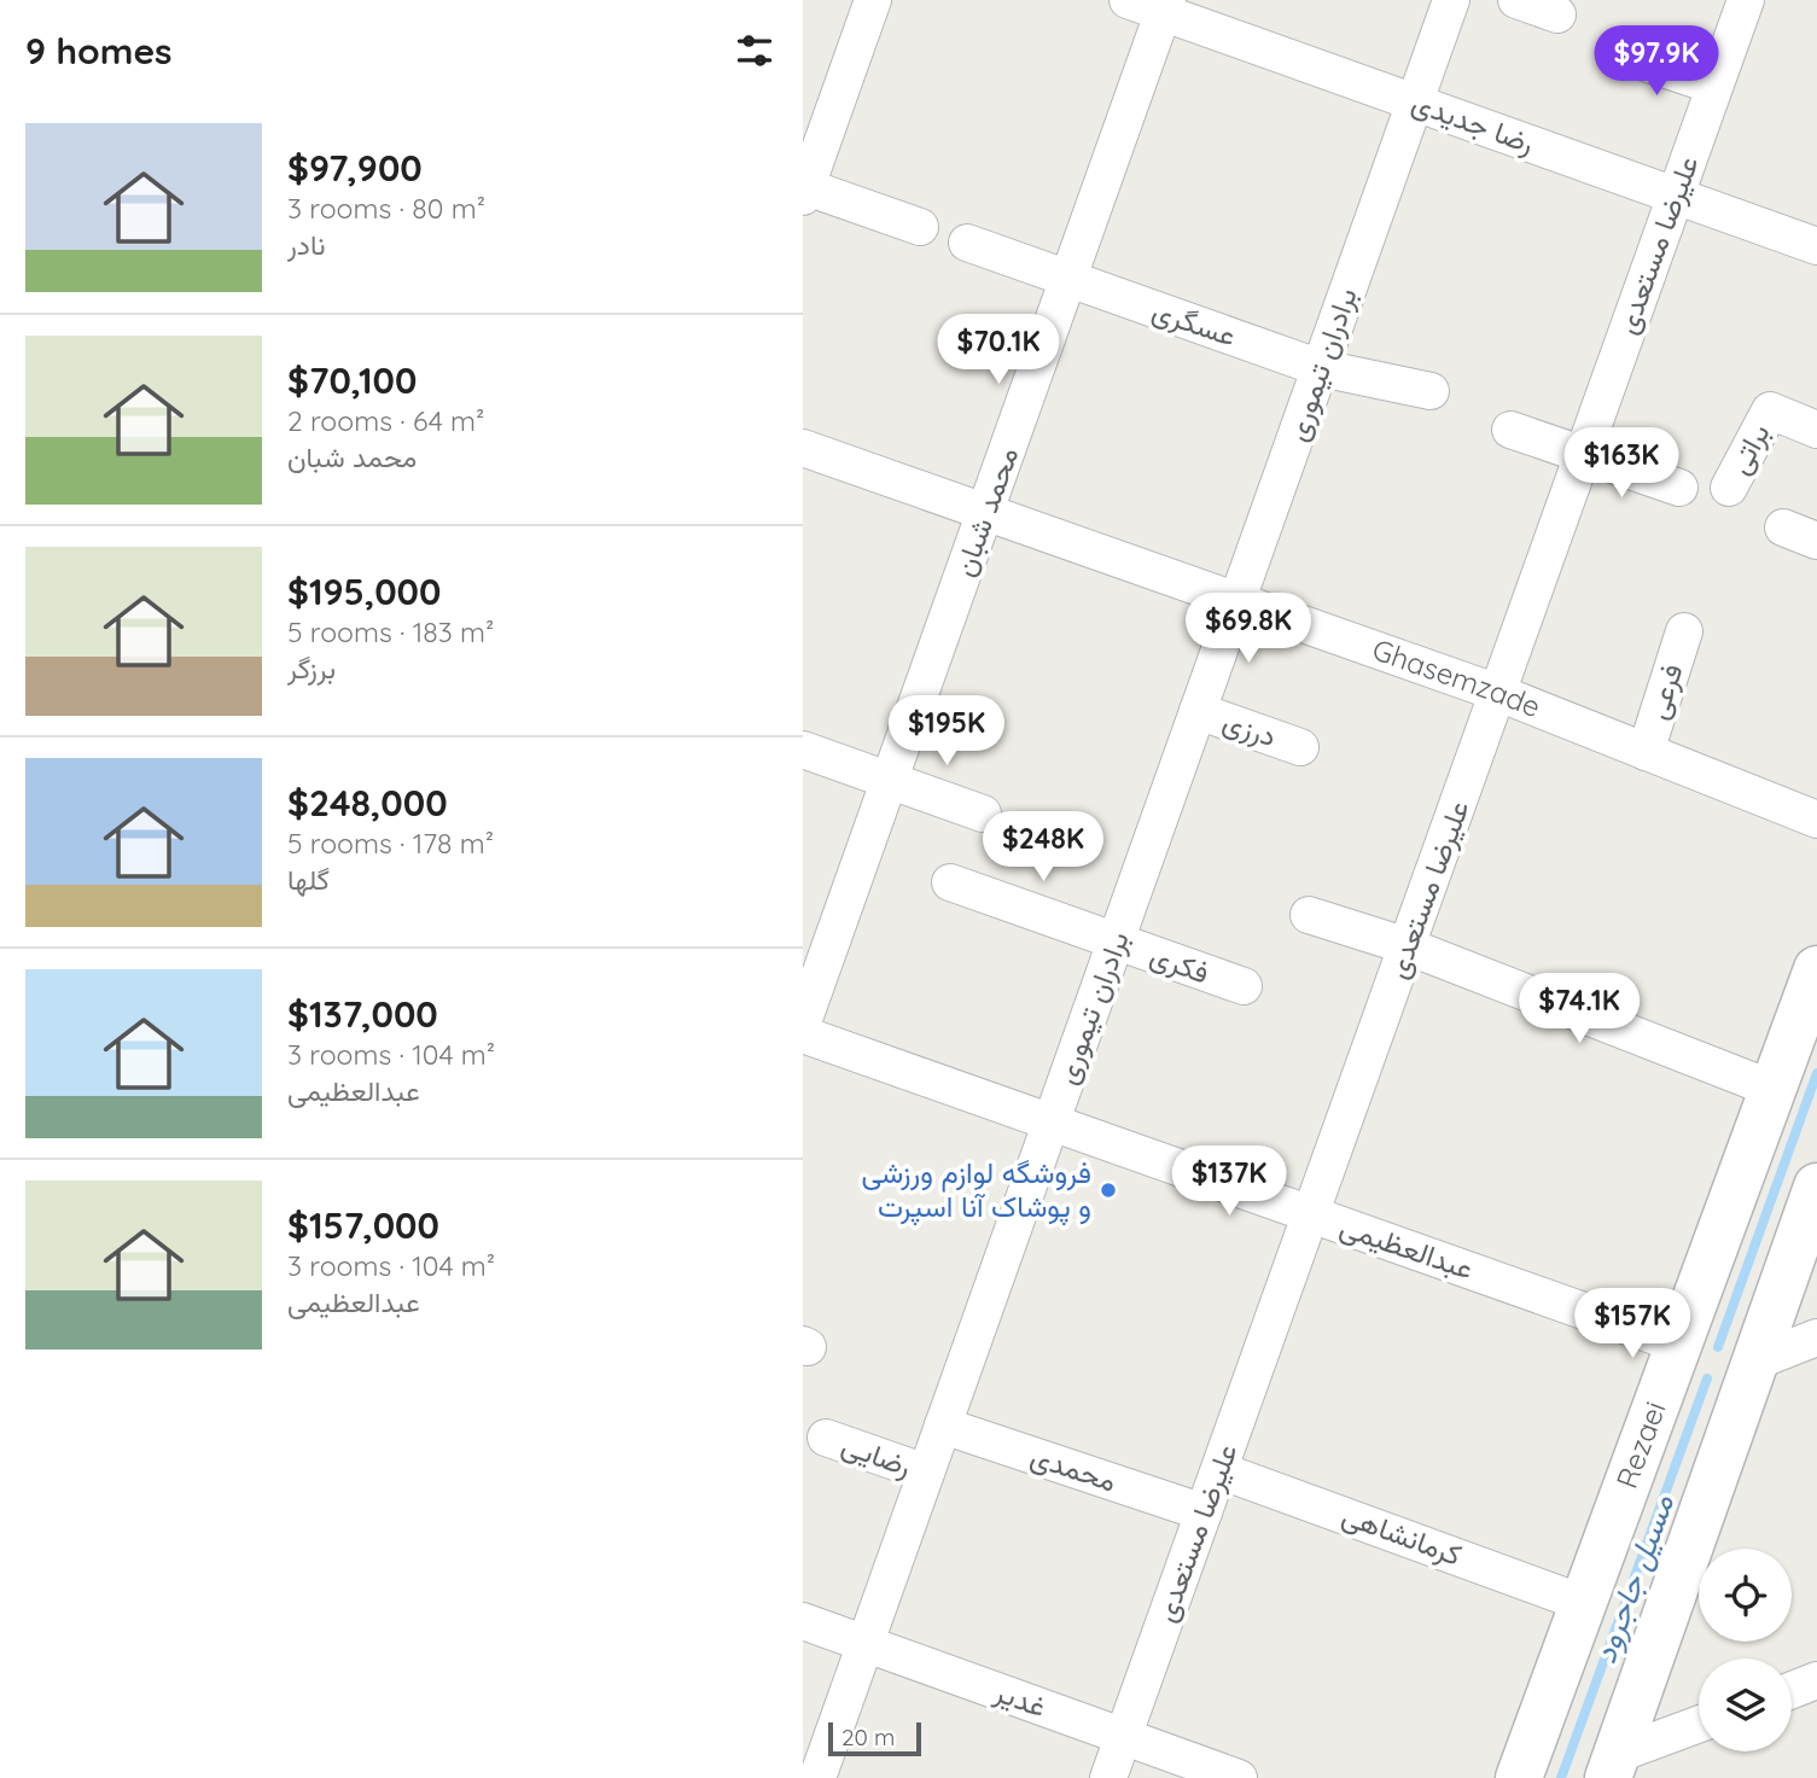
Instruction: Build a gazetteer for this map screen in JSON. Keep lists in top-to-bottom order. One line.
{"streets":{"main road":["Rezaei"],"street":["رضا جدیدی","علیرضا مستعدی","عسگری","برادران تیموری","براتی","محمد شبان","Ghasemzade","فرعی","درزی","فکری","عبدالعظیمی","رضایی","محمدی","کرمانشاهی","غدیر"]},"crossings":[["رضا جدیدی","علیرضا مستعدی"],["رضا جدیدی","برادران تیموری"],["رضا جدیدی","محمد شبان"],["علیرضا مستعدی","Ghasemzade"],["علیرضا مستعدی","عبدالعظیمی"],["علیرضا مستعدی","محمدی"],["علیرضا مستعدی","کرمانشاهی"],["علیرضا مستعدی","غدیر"],["عسگری","برادران تیموری"],["عسگری","محمد شبان"],["برادران تیموری","Ghasemzade"],["برادران تیموری","درزی"],["برادران تیموری","فکری"],["برادران تیموری","عبدالعظیمی"],["برادران تیموری","رضایی"],["برادران تیموری","محمدی"],["برادران تیموری","غدیر"],["محمد شبان","Ghasemzade"],["Ghasemzade","فرعی"],["عبدالعظیمی","Rezaei"],["Rezaei","کرمانشاهی"]],"water":["مسیل جاجرود"],"places":["فروشگه لوازم ورزشی و پوشاک آنا اسپرت"],"scale_bar":"20 m","page":{"heading":"9 homes","price":["$97.9K","$70.1K","$163K","$69.8K","$195K","$248K","$74.1K","$137K","$157K"],"list":[{"name":"$97,900","note":"3 rooms · 80 m² · نادر"},{"name":"$70,100","note":"2 rooms · 64 m² · محمد شبان"},{"name":"$195,000","note":"5 rooms · 183 m² · برزگر"},{"name":"$248,000","note":"5 rooms · 178 m² · گلها"},{"name":"$137,000","note":"3 rooms · 104 m² · عبدالعظیمی"},{"name":"$157,000","note":"3 rooms · 104 m² · عبدالعظیمی"}],"scale":"20 m"}}
